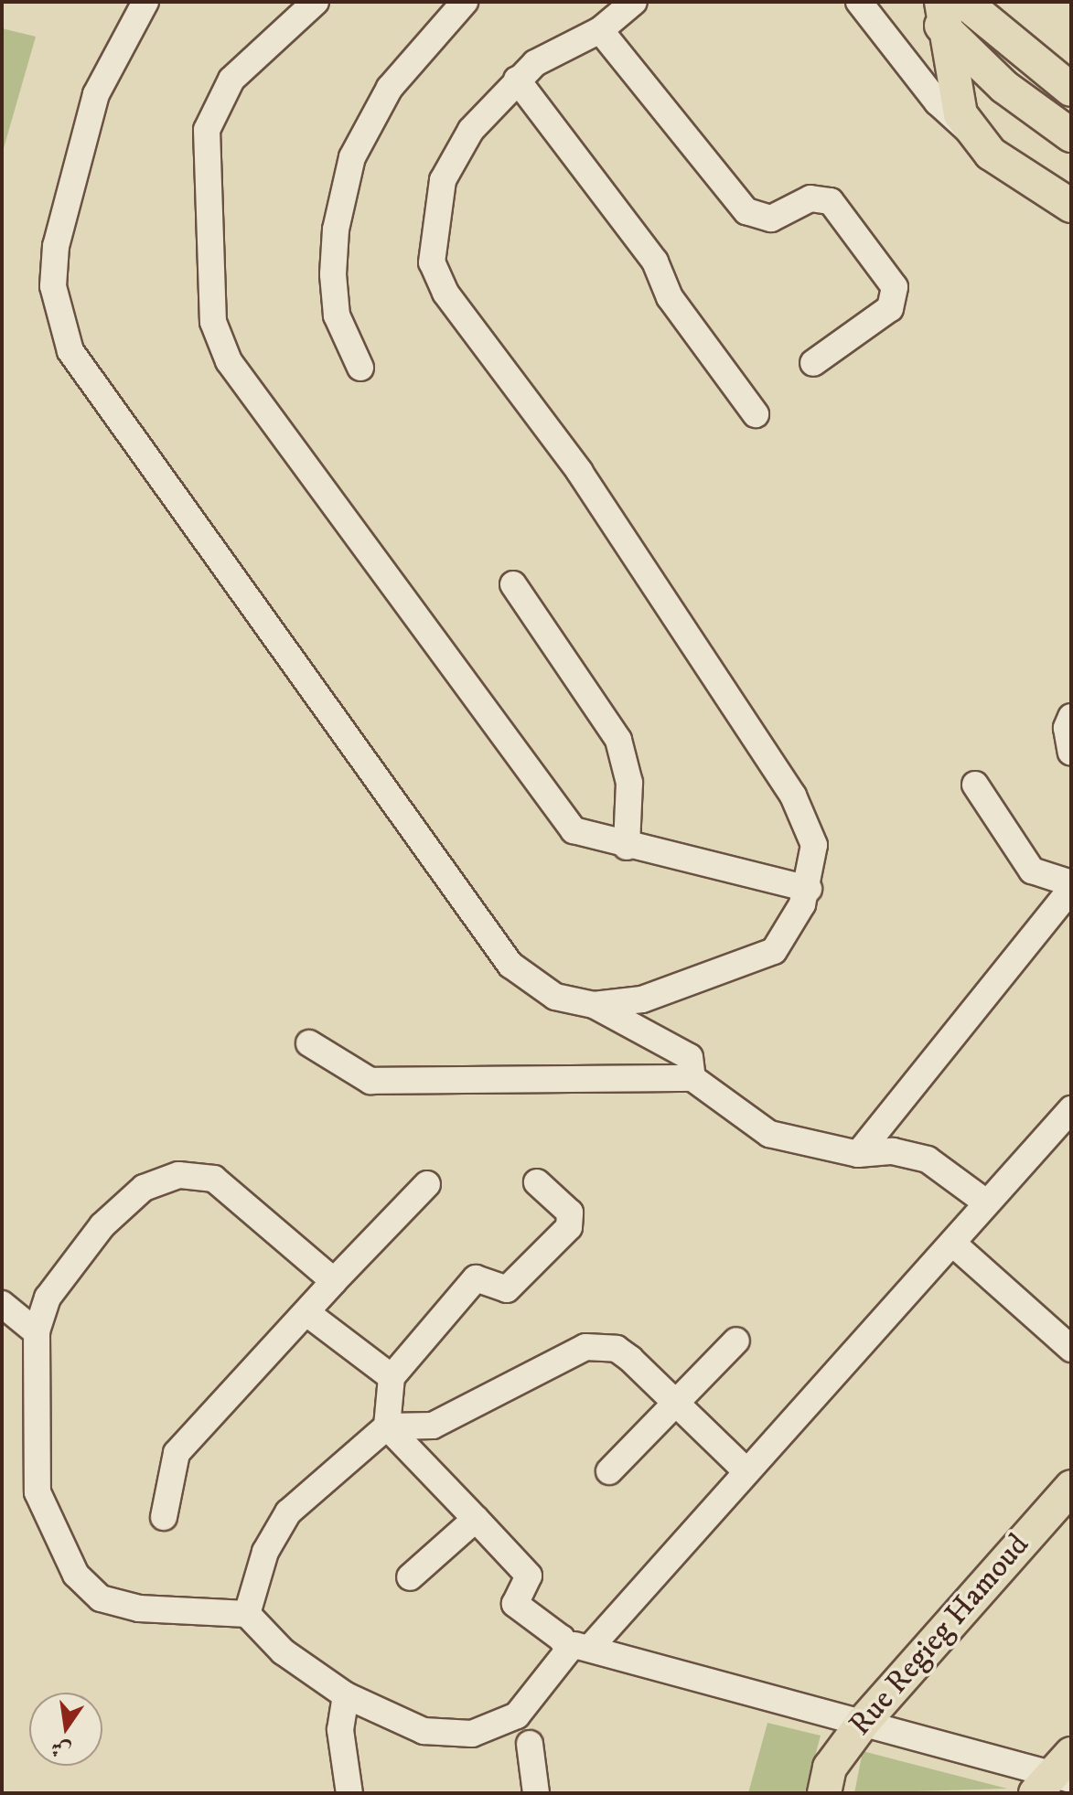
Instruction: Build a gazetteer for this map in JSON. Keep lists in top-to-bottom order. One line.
{"streets":{"main road":["Rue Regieg Hamoud"]},"north":"bottom"}
